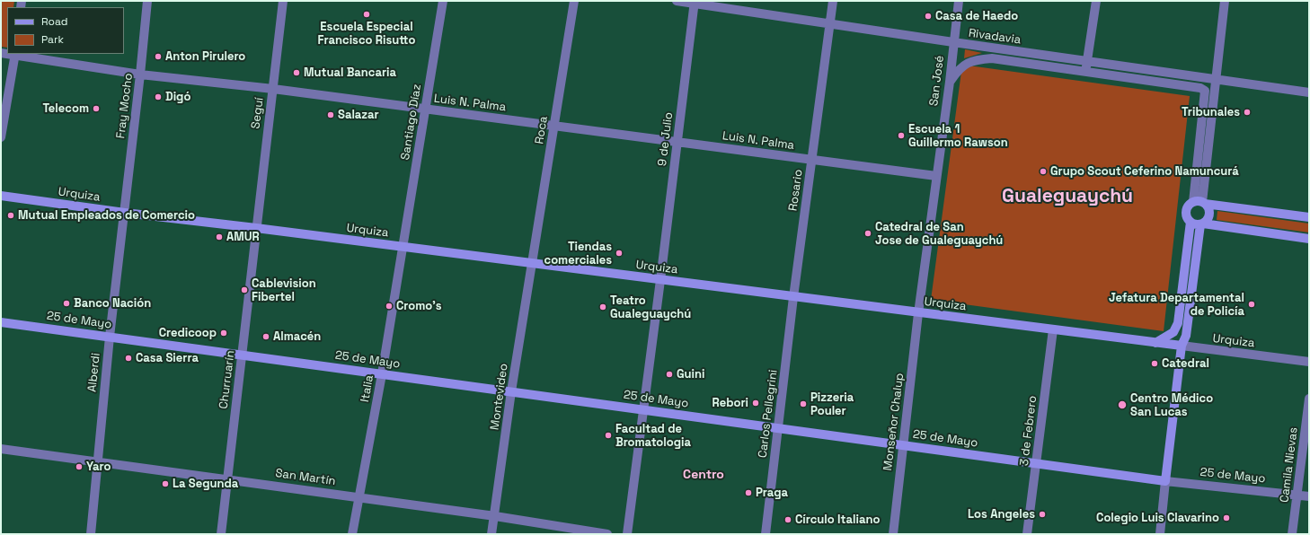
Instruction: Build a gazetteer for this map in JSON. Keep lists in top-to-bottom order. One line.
{"streets":{"street":["Rivadavia","San José","Luis N. Palma","Fray Mocho","Seguí","Santiago Díaz","Roca","9 de Julio","Rosario","Urquiza","25 de Mayo","Alberdi","Churruarín","Italia","Montevideo","Carlos Pellegrini","Monseñor Chalup","3 de Febrero","Camila Nievas","San Martín"]},"crossings":[["Rivadavia","San José"],["Rivadavia","9 de Julio"],["Rivadavia","Rosario"],["San José","Luis N. Palma"],["San José","Urquiza"],["San José","Monseñor Chalup"],["Luis N. Palma","Fray Mocho"],["Luis N. Palma","Seguí"],["Luis N. Palma","Santiago Díaz"],["Luis N. Palma","Roca"],["Luis N. Palma","9 de Julio"],["Luis N. Palma","Rosario"],["Fray Mocho","Urquiza"],["Fray Mocho","Alberdi"],["Seguí","Urquiza"],["Seguí","Churruarín"],["Santiago Díaz","Urquiza"],["Santiago Díaz","Italia"],["Roca","Urquiza"],["Roca","Montevideo"],["9 de Julio","Urquiza"],["9 de Julio","25 de Mayo"],["Rosario","Urquiza"],["Rosario","Carlos Pellegrini"],["Urquiza","Alberdi"],["Urquiza","Churruarín"],["Urquiza","Italia"],["Urquiza","Montevideo"],["Urquiza","Carlos Pellegrini"],["Urquiza","Monseñor Chalup"],["Urquiza","3 de Febrero"],["25 de Mayo","Alberdi"],["25 de Mayo","Churruarín"],["25 de Mayo","Italia"],["25 de Mayo","Montevideo"],["25 de Mayo","Carlos Pellegrini"],["25 de Mayo","Monseñor Chalup"],["25 de Mayo","3 de Febrero"],["25 de Mayo","Camila Nievas"],["Alberdi","San Martín"],["Churruarín","San Martín"],["Italia","San Martín"],["Montevideo","San Martín"]],"districts":["Gualeguaychú","Centro"],"places":["Escuela Especial Francisco Risutto","Casa de Haedo","Anton Pirulero","Mutual Bancaria","Digó","Telecom","Tribunales","Salazar","Escuela 1 Guillermo Rawson","Grupo Scout Ceferino Namuncurá","Mutual Empleados de Comercio","Catedral de San Jose de Gualeguaychú","AMUR","Tiendas comerciales","Cablevision Fibertel","Banco Nación","Jefatura Departamental de Policía","Cromo's","Teatro Gualeguaychú","Credicoop","Almacén","Casa Sierra","Catedral","Guini","Rebori","Pizzeria Pouler","Centro Médico San Lucas","Facultad de Bromatologia","Yaro","La Segunda","Praga","Los Angeles","Colegio Luis Clavarino","Círculo Italiano"],"legend":["Road","Park"]}
